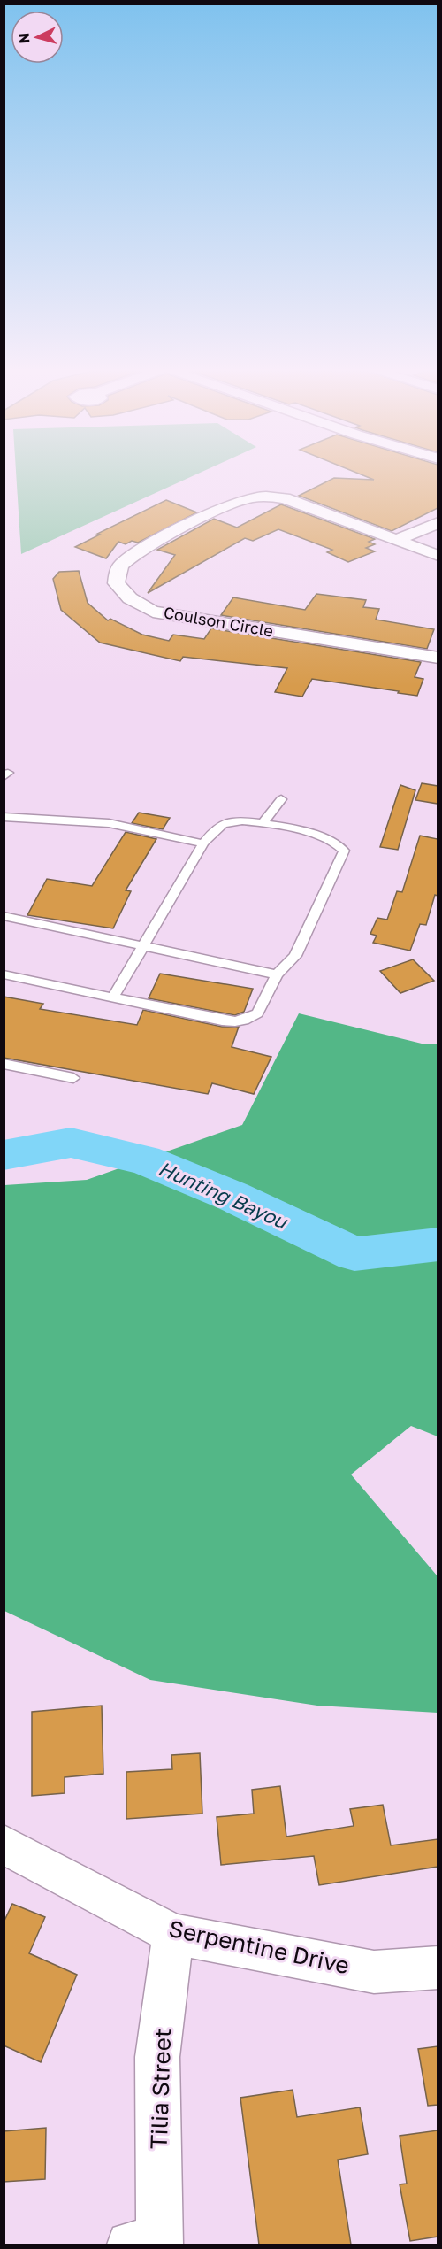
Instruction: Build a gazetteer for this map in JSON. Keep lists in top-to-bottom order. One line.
{"streets":{"street":["Coulson Circle","Serpentine Drive","Tilia Street"]},"crossings":[["Serpentine Drive","Tilia Street"]],"water":["Hunting Bayou"],"north":"left"}
